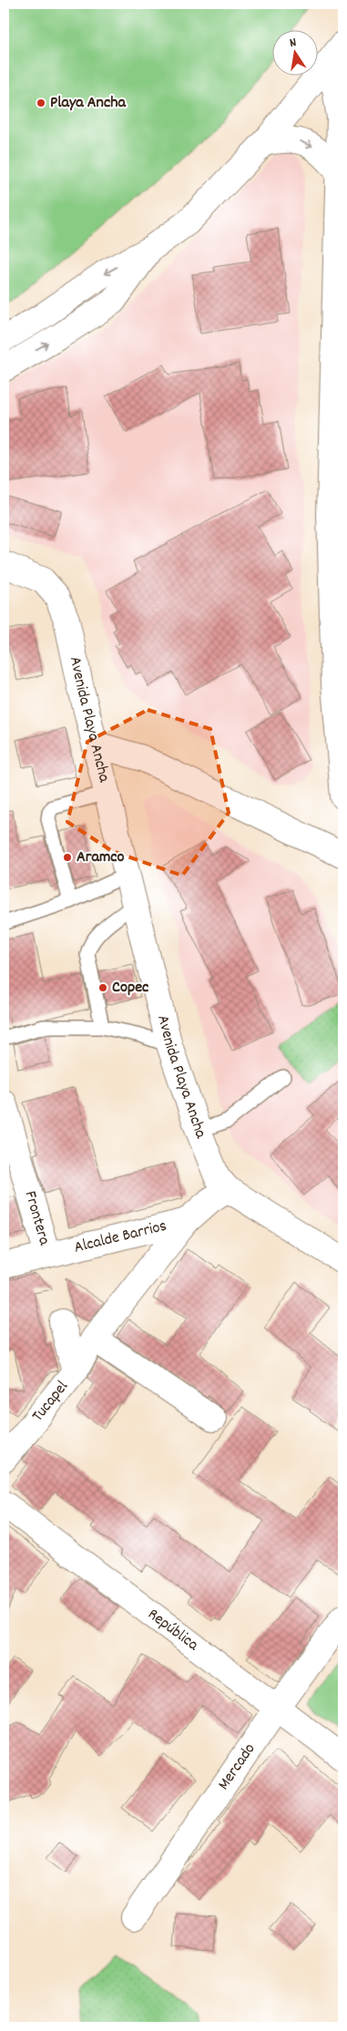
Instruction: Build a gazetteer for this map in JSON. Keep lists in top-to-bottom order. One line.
{"streets":{"street":["Avenida Playa Ancha","Frontera","Alcalde Barrios","Tucapel","República","Mercado"]},"crossings":[["Avenida Playa Ancha","Alcalde Barrios"],["Frontera","Alcalde Barrios"],["Alcalde Barrios","Tucapel"],["República","Mercado"]],"places":["Playa Ancha","Aramco","Copec"],"north":"top"}
